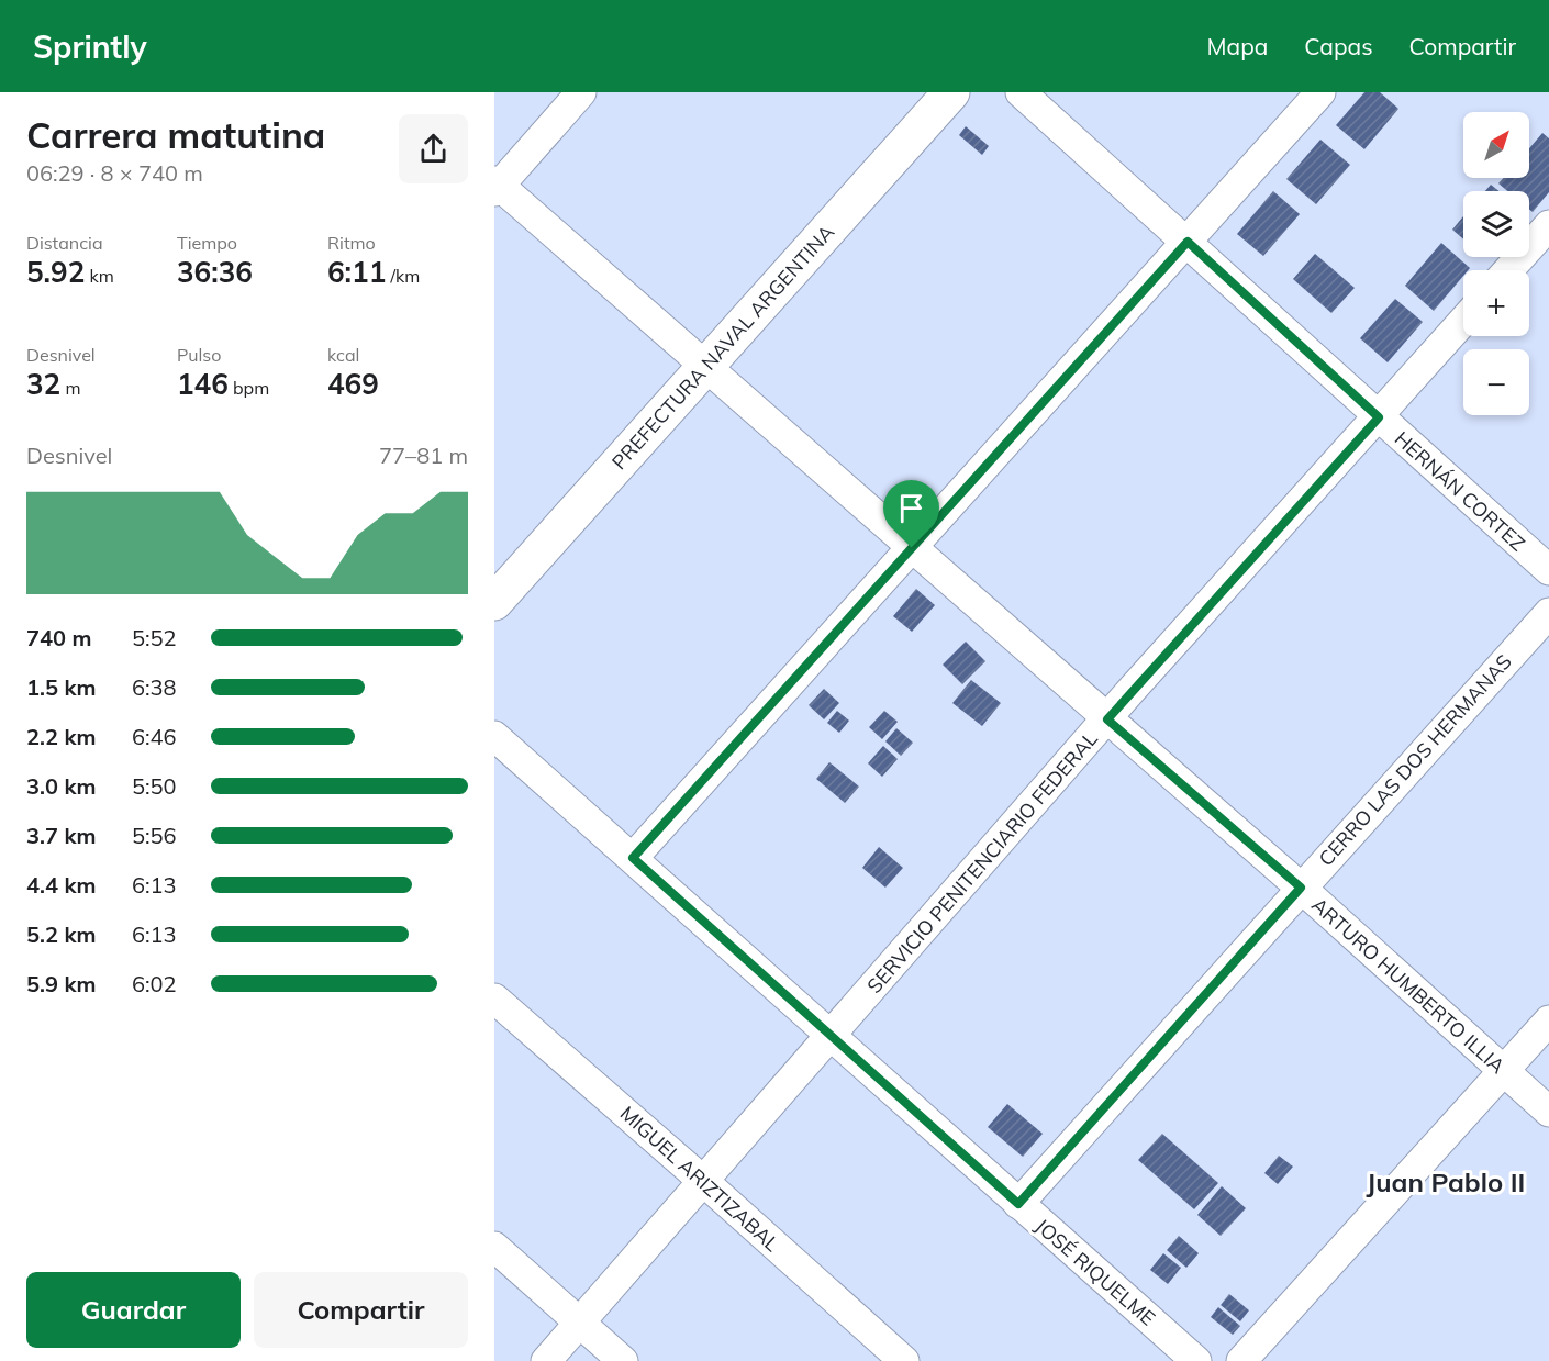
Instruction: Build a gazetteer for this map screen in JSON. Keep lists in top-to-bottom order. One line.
{"streets":{"main road":["PREFECTURA NAVAL ARGENTINA"],"street":["HERNÁN CORTEZ","CERRO LAS DOS HERMANAS","SERVICIO PENITENCIARIO FEDERAL","ARTURO HUMBERTO ILLIA","MIGUEL ARIZTIZABAL","JOSÉ RIQUELME"]},"crossings":[["PREFECTURA NAVAL ARGENTINA","ARTURO HUMBERTO ILLIA"],["HERNÁN CORTEZ","SERVICIO PENITENCIARIO FEDERAL"],["CERRO LAS DOS HERMANAS","ARTURO HUMBERTO ILLIA"],["CERRO LAS DOS HERMANAS","JOSÉ RIQUELME"],["SERVICIO PENITENCIARIO FEDERAL","ARTURO HUMBERTO ILLIA"],["SERVICIO PENITENCIARIO FEDERAL","MIGUEL ARIZTIZABAL"],["SERVICIO PENITENCIARIO FEDERAL","JOSÉ RIQUELME"]],"districts":["Juan Pablo II"],"north":"top right","page":{"header":"Sprintly","nav":["Mapa","Capas","Compartir"],"heading":["Carrera matutina","06:29 · 8 × 740 m"],"map_buttons":["+","−"],"stats":[["Distancia","5.92 km"],["Tiempo","36:36"],["Ritmo","6:11 /km"],["Desnivel","32 m"],["Pulso","146 bpm"],["kcal","469"]],"chart":["Desnivel","77–81 m"],"list":[{"name":"740 m","note":"5:52"},{"name":"1.5 km","note":"6:38"},{"name":"2.2 km","note":"6:46"},{"name":"3.0 km","note":"5:50"},{"name":"3.7 km","note":"5:56"},{"name":"4.4 km","note":"6:13"},{"name":"5.2 km","note":"6:13"},{"name":"5.9 km","note":"6:02"}],"buttons":["Guardar","Compartir"]}}
